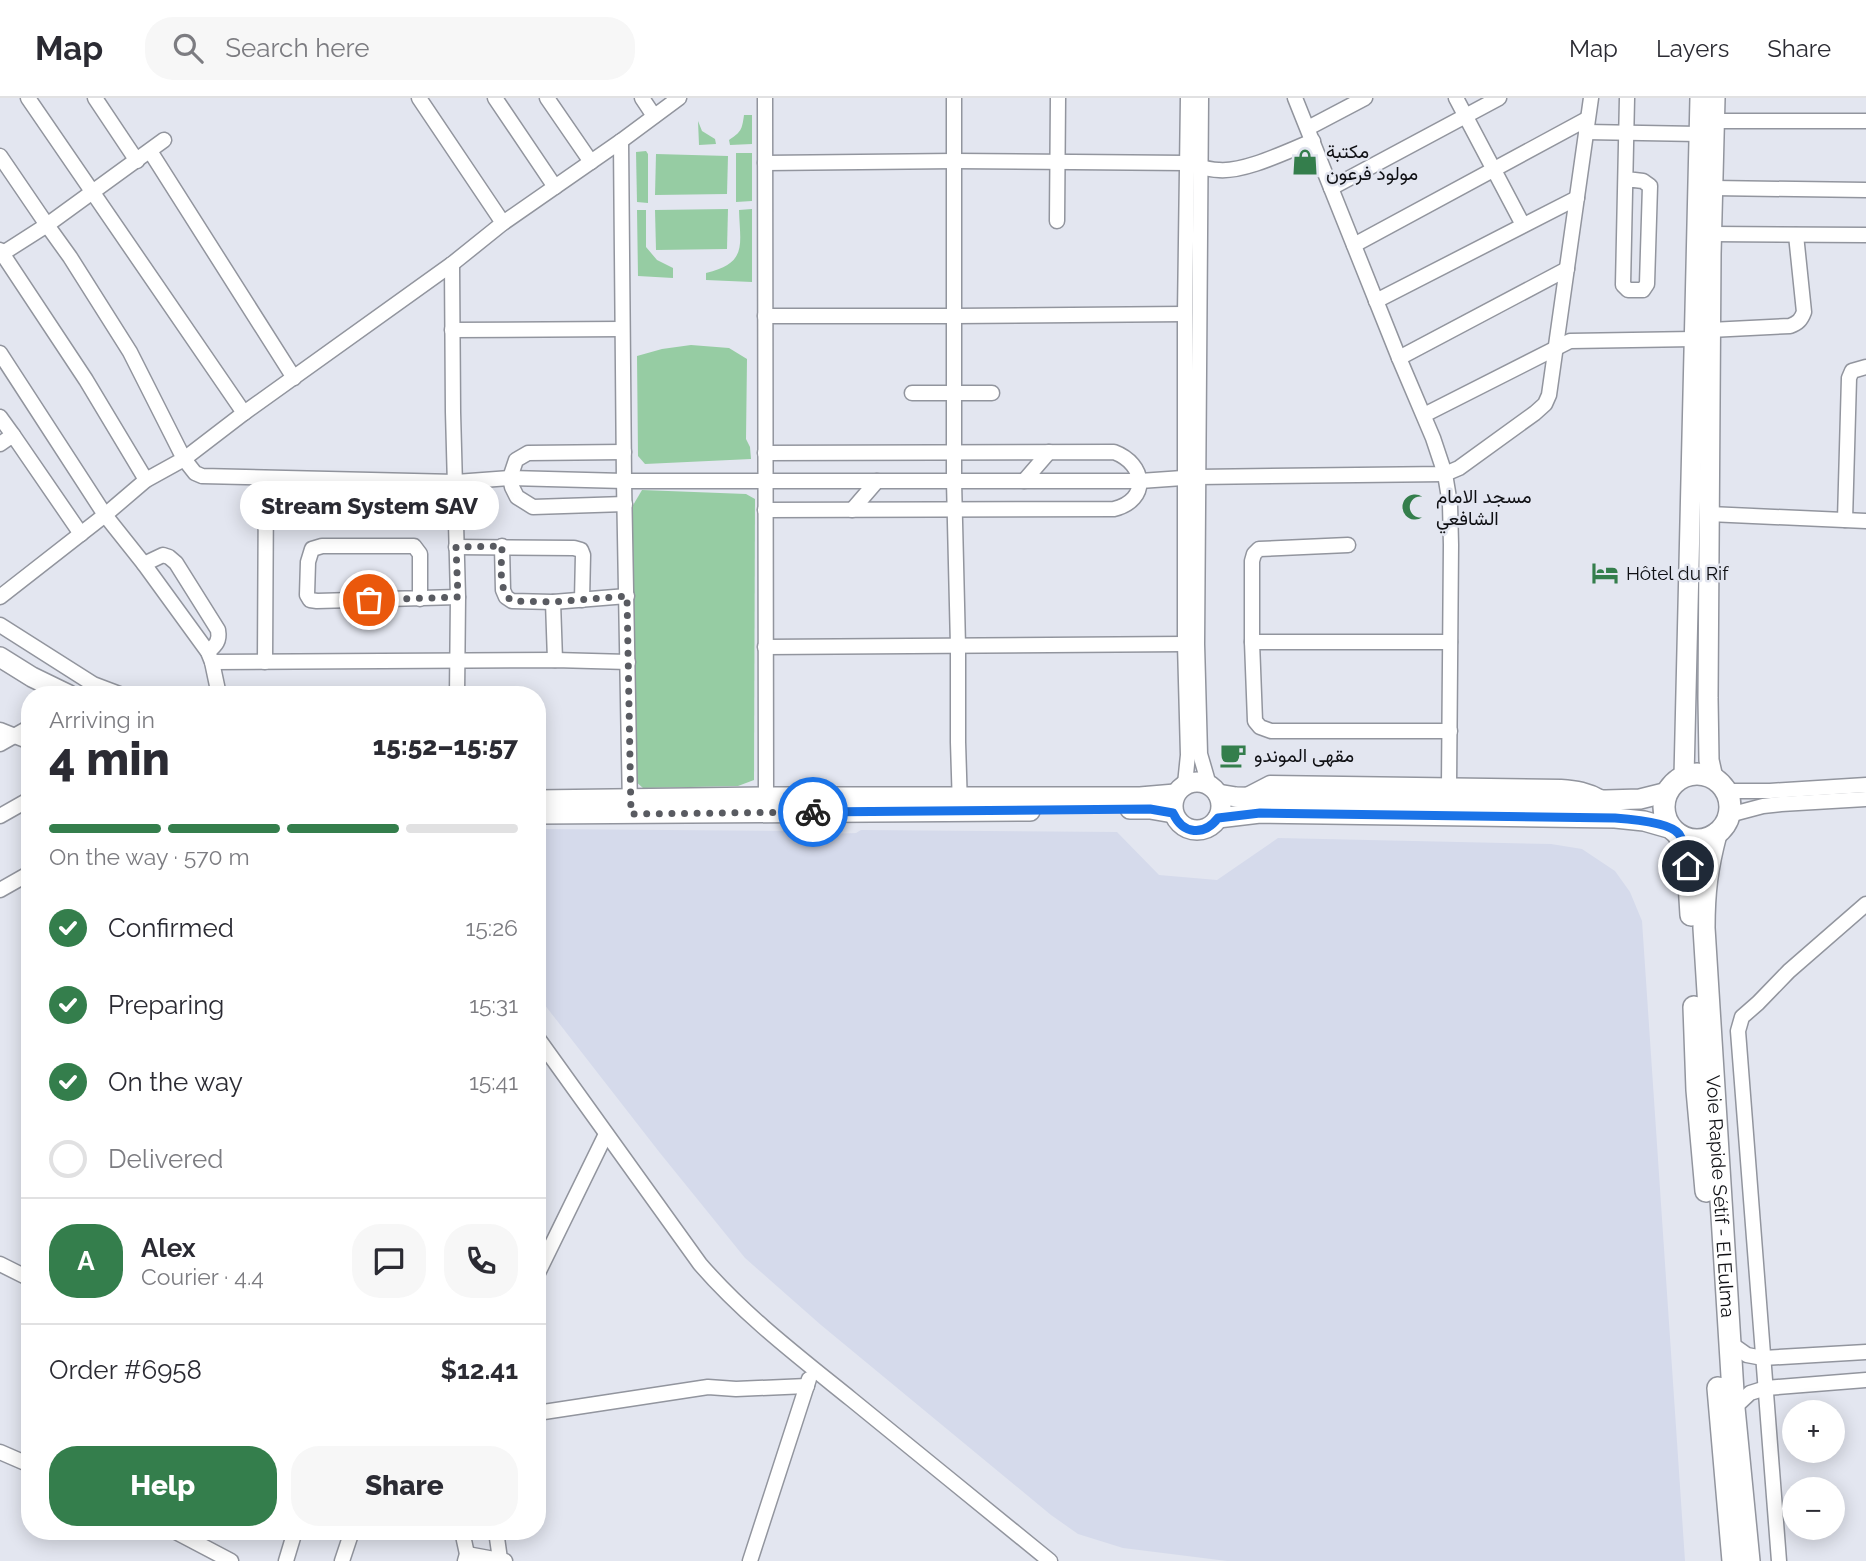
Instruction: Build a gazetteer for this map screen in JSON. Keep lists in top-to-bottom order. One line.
{"streets":{"highway":["Voie Rapide Sétif - El Eulma"]},"places":{"shop":["مكتبة مولود فرعون"],"mosque":["مسجد الامام الشافعي"],"hotel":["Hôtel du Rif"],"other":["Stream System SAV"],"cafe":["مقهى الموندو"]},"page":{"header":"Map","search":"Search here","nav":["Map","Layers","Share"],"bubble":"Stream System SAV","heading":["4 min","Arriving in","15:52–15:57"],"panel":["Alex","Courier · 4.4","Order #6958","$12.41"],"bar":"On the way · 570 m","list":[["Confirmed","15:26"],["Preparing","15:31"],["On the way","15:41"],"Delivered"],"round":"A","map_buttons":["+","−"],"buttons":["Help","Share"]}}
